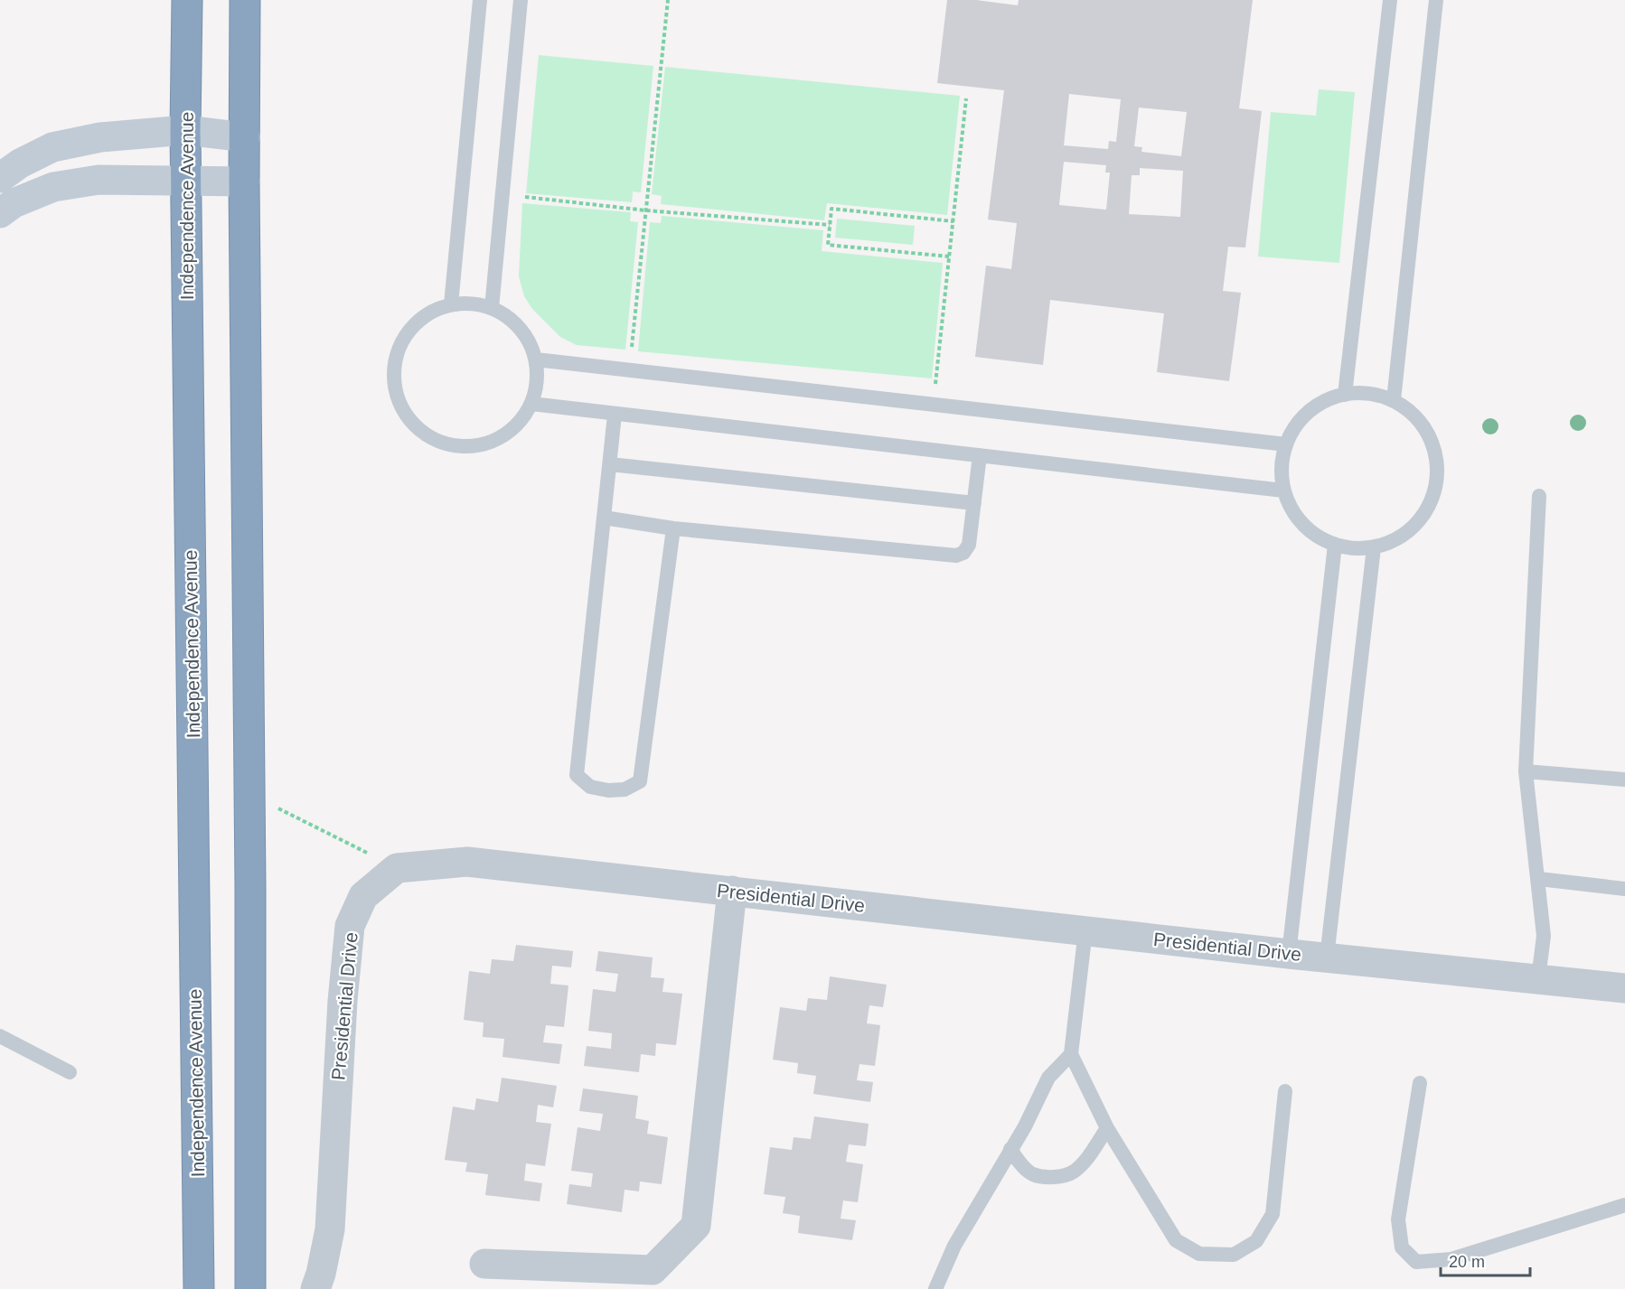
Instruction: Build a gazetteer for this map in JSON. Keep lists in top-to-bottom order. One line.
{"streets":{"highway":["Independence Avenue"],"street":["Presidential Drive"]},"scale_bar":"20 m"}
